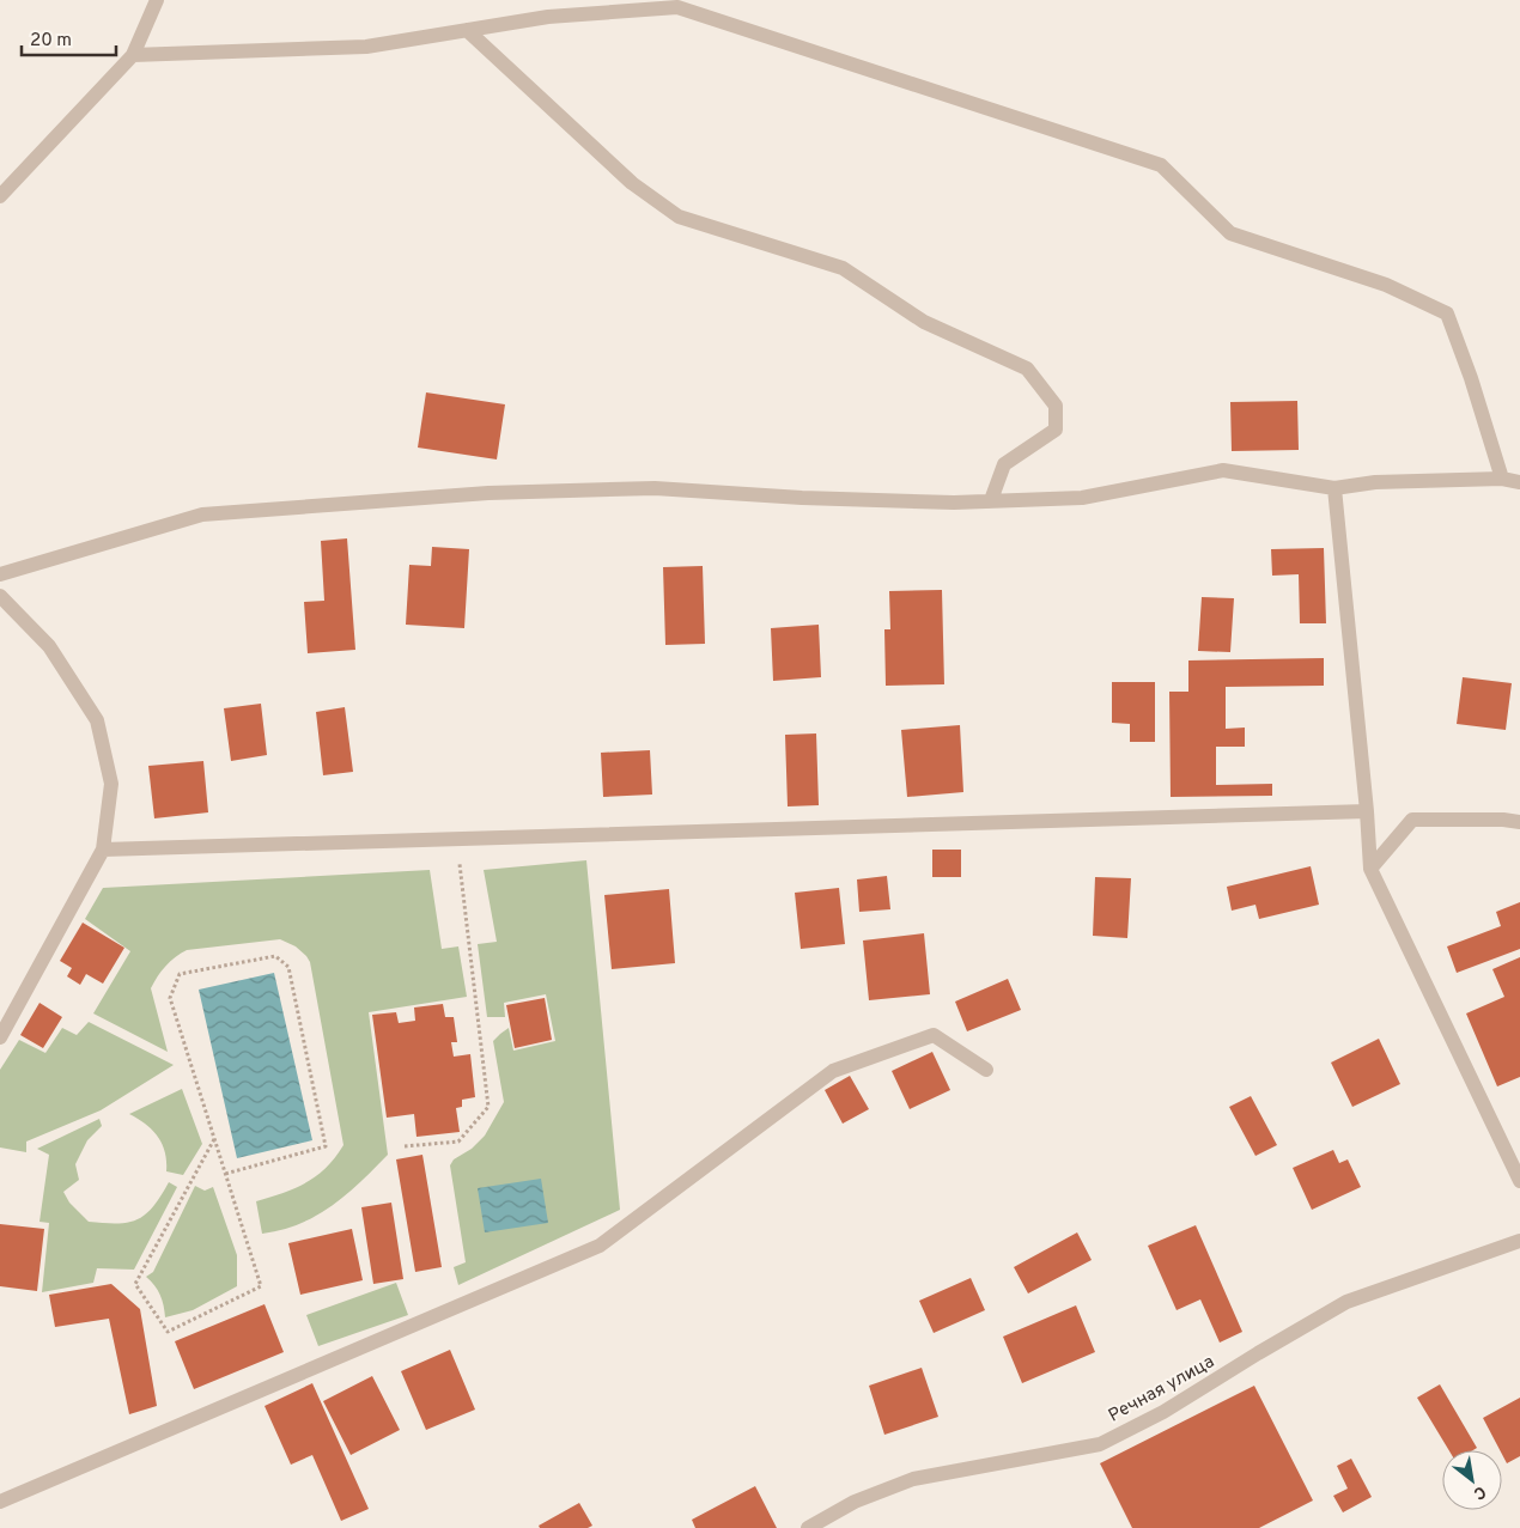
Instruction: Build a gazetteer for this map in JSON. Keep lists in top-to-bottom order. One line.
{"streets":{"street":["Речная улица"]},"scale_bar":"20 m","north":"bottom right"}
